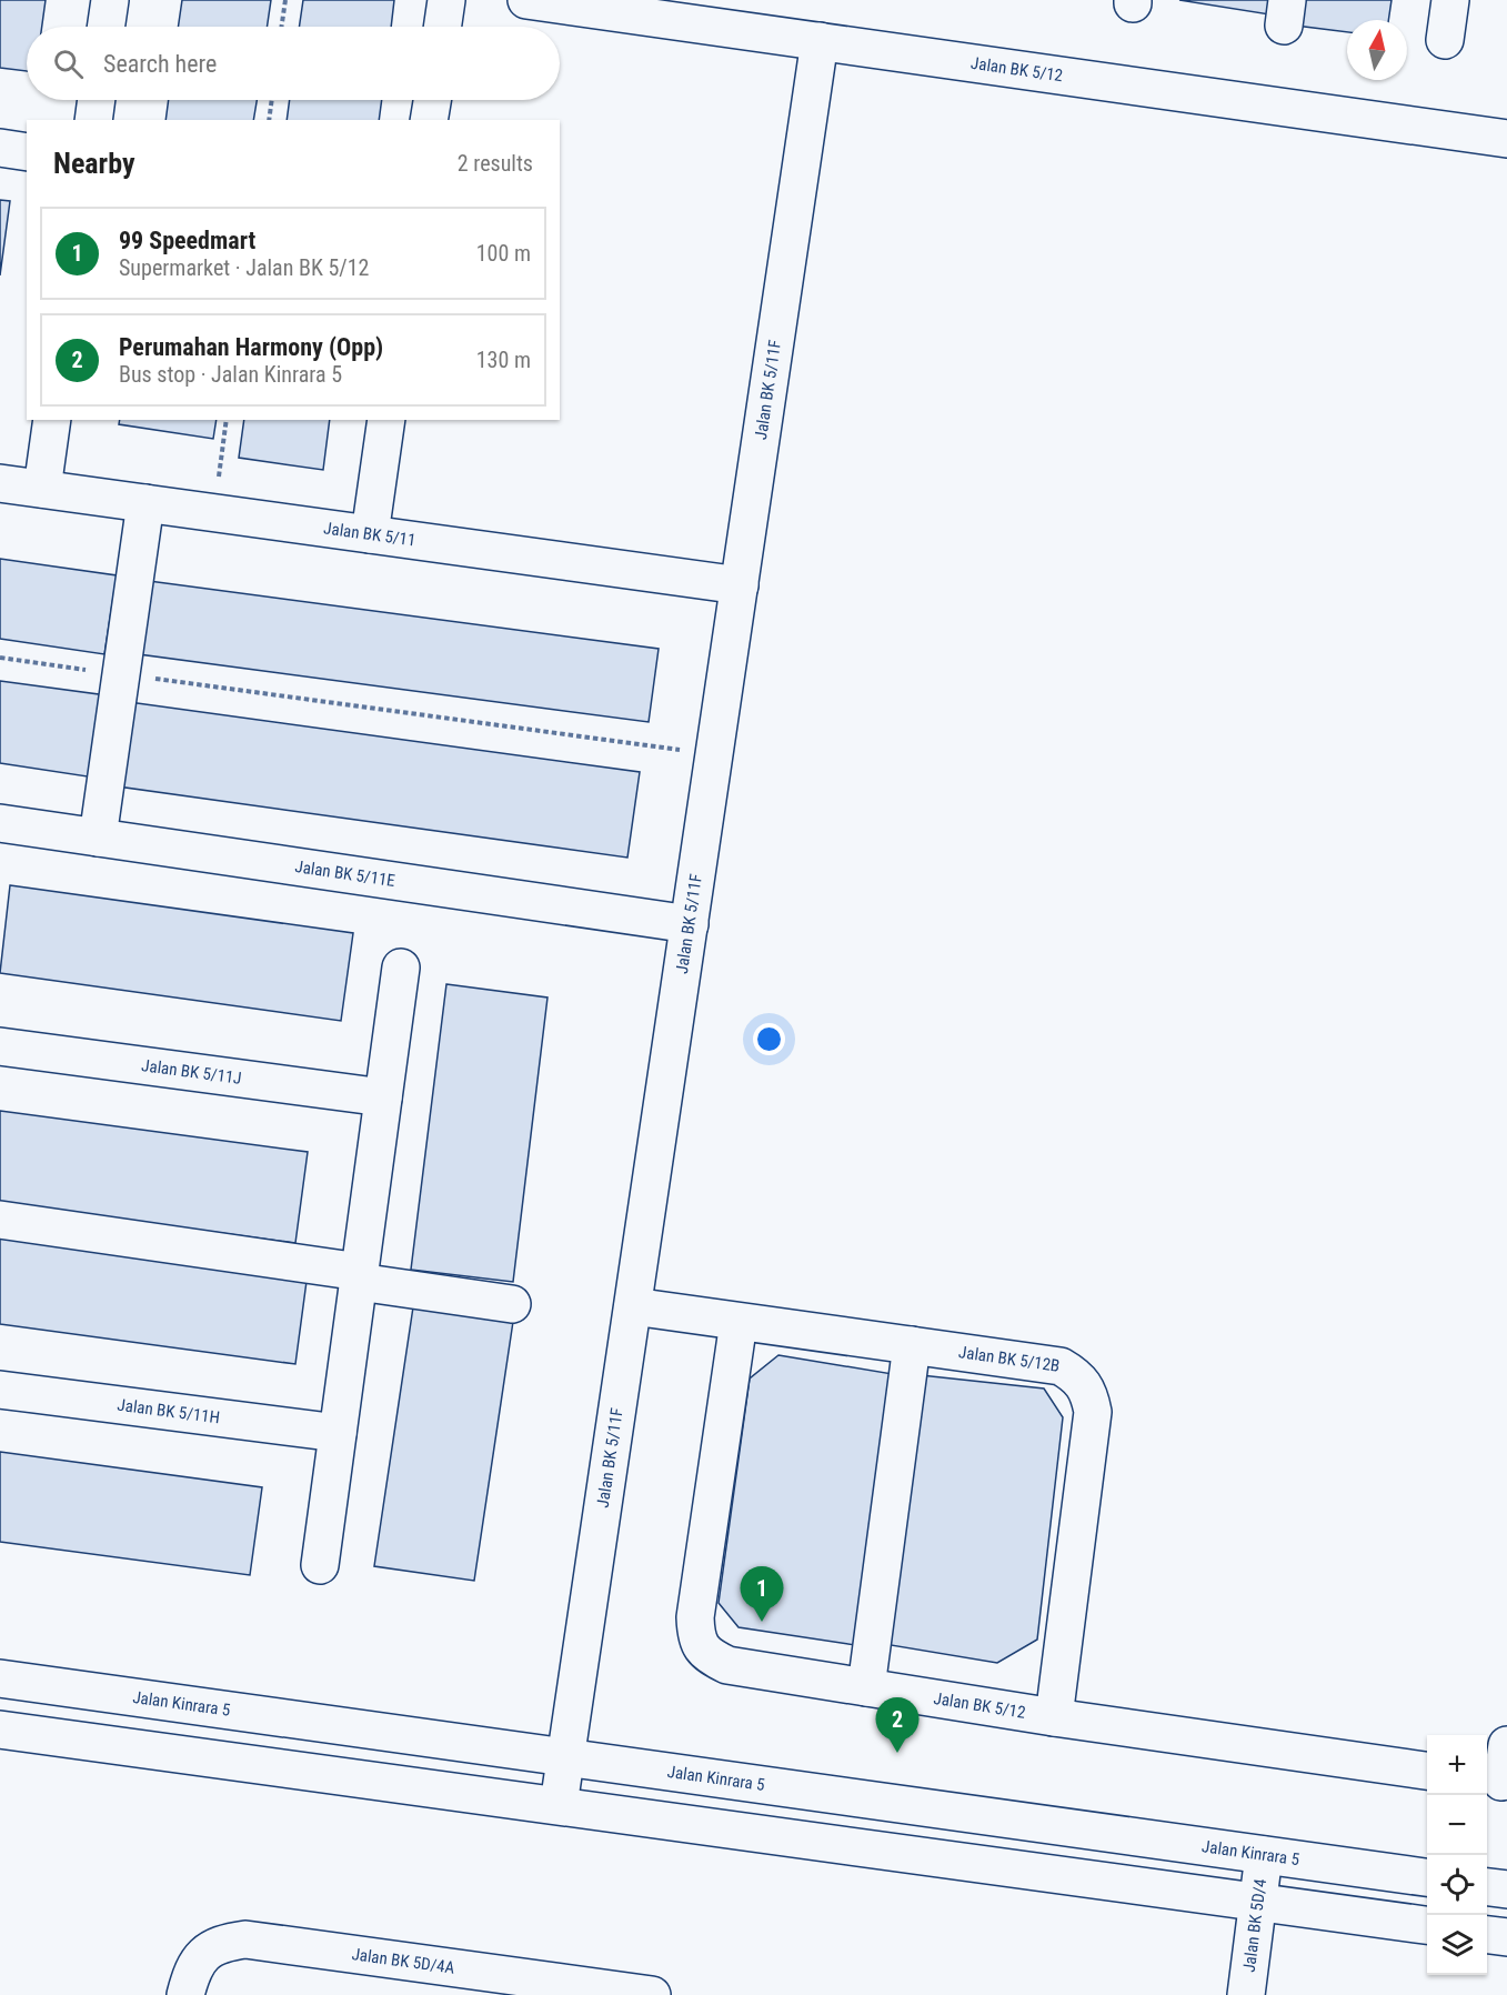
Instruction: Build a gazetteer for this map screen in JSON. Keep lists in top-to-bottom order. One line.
{"streets":{"street":["Jalan BK 5/12","Jalan BK 5/11F","Jalan BK 5/11","Jalan BK 5/11E","Jalan BK 5/11J","Jalan BK 5/12B","Jalan BK 5/11H","Jalan Kinrara 5","Jalan BK 5D/4","Jalan BK 5D/4A"]},"crossings":[["Jalan BK 5/12","Jalan BK 5/11F"],["Jalan BK 5/12","Jalan BK 5/12B"],["Jalan BK 5/11F","Jalan BK 5/11"],["Jalan BK 5/11F","Jalan BK 5/11E"],["Jalan BK 5/11F","Jalan BK 5/12B"],["Jalan BK 5/11F","Jalan Kinrara 5"],["Jalan Kinrara 5","Jalan BK 5D/4"]],"north":"top","page":{"search":"Search here","heading":["Nearby","2 results"],"list":[{"mark":"1","name":"99 Speedmart","note":"Supermarket · Jalan BK 5/12","value":"100 m"},{"mark":"2","name":"Perumahan Harmony (Opp)","note":"Bus stop · Jalan Kinrara 5","value":"130 m"}],"pins":["1","2"],"map_buttons":["+","−"]}}
